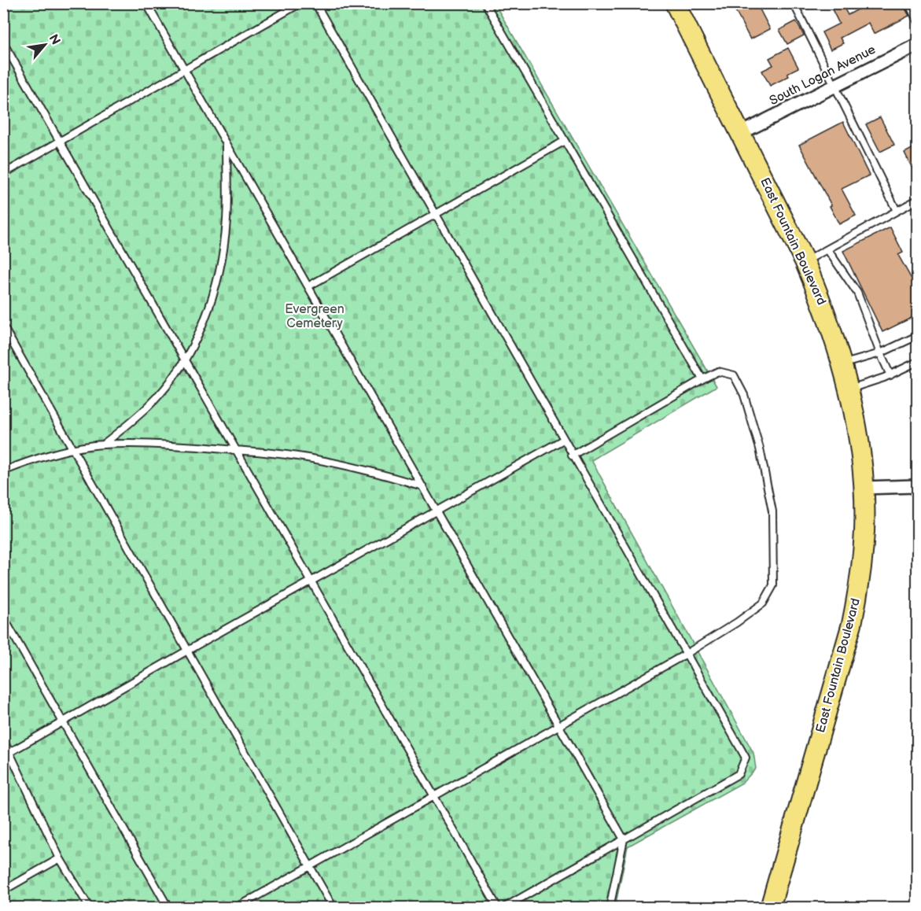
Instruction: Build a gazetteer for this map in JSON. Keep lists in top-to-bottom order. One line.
{"streets":{"main road":["East Fountain Boulevard"],"street":["South Logan Avenue"]},"crossings":[["South Logan Avenue","East Fountain Boulevard"]],"parks":["Evergreen Cemetery"],"north":"top right"}
